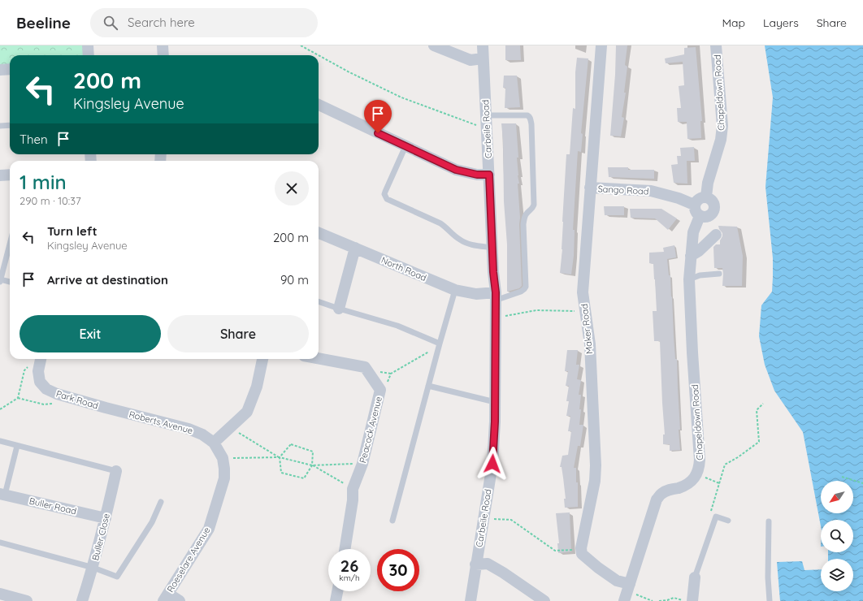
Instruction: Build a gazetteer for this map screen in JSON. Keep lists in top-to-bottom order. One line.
{"streets":{"street":["Chapeldown Road","Carbeile Road","Sango Road","North Road","Maker Road","Park Road","Roberts Avenue","Peacock Avenue","Buller Road","Buller Close","Roeselare Avenue"]},"crossings":[["Chapeldown Road","Sango Road"],["Carbeile Road","North Road"],["Sango Road","Maker Road"],["Park Road","Roberts Avenue"],["Roberts Avenue","Roeselare Avenue"],["Buller Road","Buller Close"]],"north":"bottom left","page":{"header":"Beeline","search":"Search here","nav":["Map","Layers","Share"],"turn":["200 m","Kingsley Avenue"],"then":"Then","heading":["1 min","290 m · 10:37"],"list":[{"name":"Turn left","note":"Kingsley Avenue","value":"200 m"},{"name":"Arrive at destination","value":"90 m"}],"buttons":["Exit","Share"],"speed":"26 km/h","limit":"30"}}
